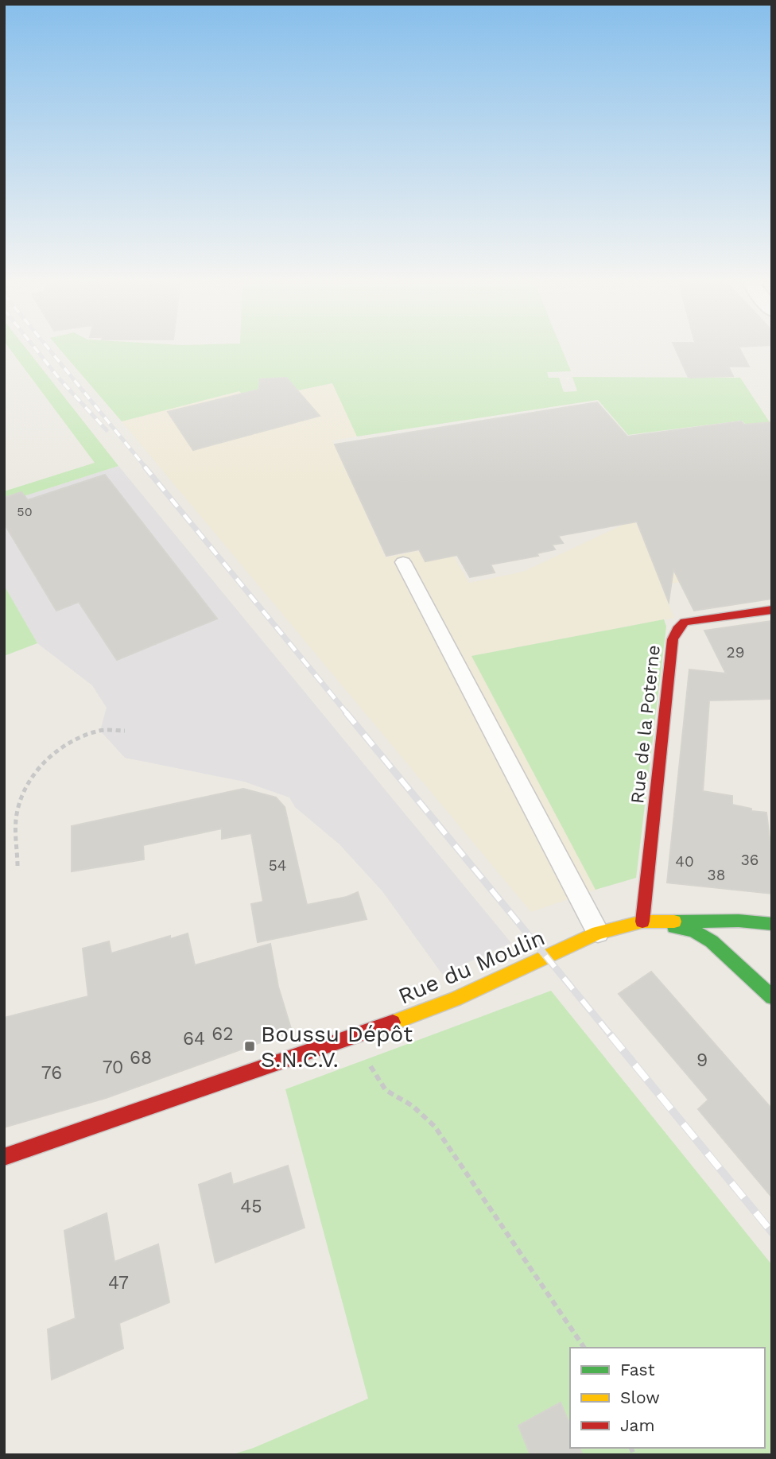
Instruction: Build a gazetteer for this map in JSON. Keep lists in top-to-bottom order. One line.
{"streets":{"street":["Rue de la Poterne","Rue du Moulin"]},"crossings":[["Rue de la Poterne","Rue du Moulin"]],"places":{"transit":["Boussu Dépôt S.N.C.V."]},"house_numbers":["50","29","36","40","54","38","62","64","68","9","70","76","45","47"],"legend":["Fast","Slow","Jam"]}
